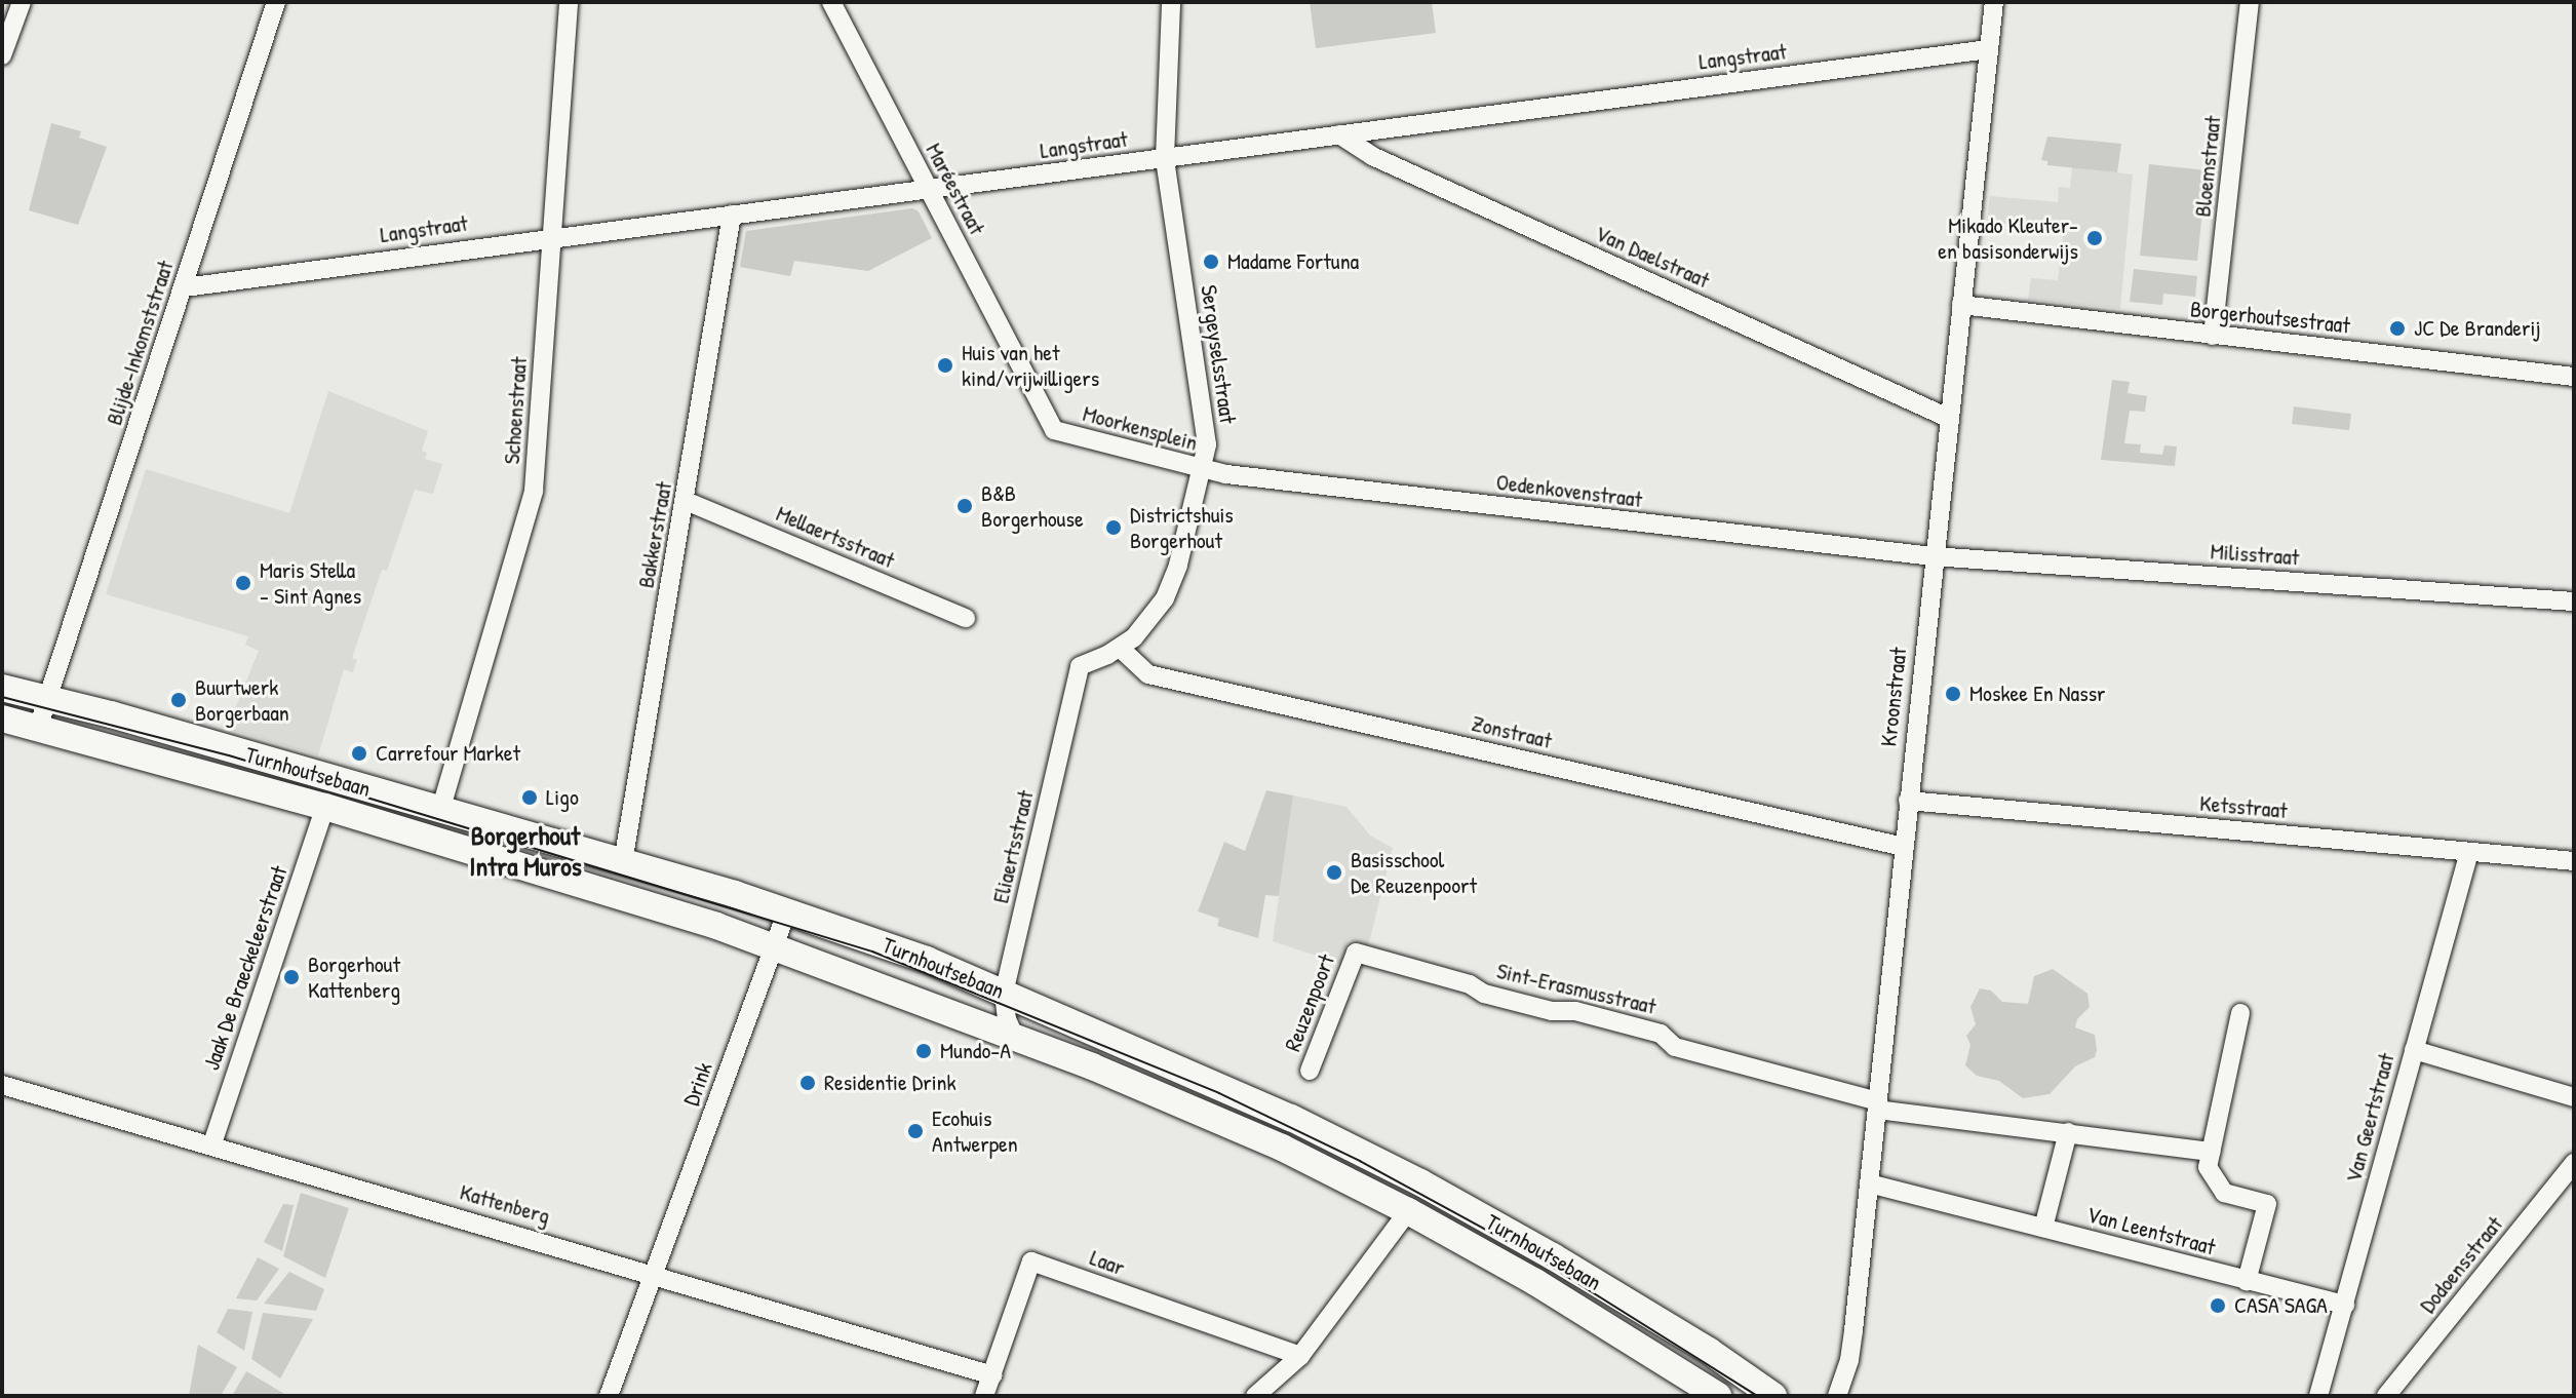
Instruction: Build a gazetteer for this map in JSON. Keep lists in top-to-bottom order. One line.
{"streets":{"main road":["Turnhoutsebaan"],"street":["Langstraat","Bloemstraat","Maréestraat","Van Daelstraat","Borgerhoutsestraat","Blijde-Inkomststraat","Sergeyselsstraat","Schoenstraat","Moorkensplein","Oedenkovenstraat","Bakkerstraat","Mellaertsstraat","Milisstraat","Kroonstraat","Zonstraat","Ketsstraat","Eliaertsstraat","Jaak De Braeckeleerstraat","Sint-Erasmusstraat","Reuzenpoort","Drink","Van Geertstraat","Kattenberg","Van Leentstraat","Laar","Dodoensstraat"]},"crossings":[["Langstraat","Maréestraat"],["Langstraat","Van Daelstraat"],["Langstraat","Blijde-Inkomststraat"],["Langstraat","Sergeyselsstraat"],["Langstraat","Schoenstraat"],["Langstraat","Bakkerstraat"],["Langstraat","Kroonstraat"],["Bloemstraat","Borgerhoutsestraat"],["Maréestraat","Moorkensplein"],["Van Daelstraat","Kroonstraat"],["Borgerhoutsestraat","Kroonstraat"],["Blijde-Inkomststraat","Turnhoutsebaan"],["Sergeyselsstraat","Moorkensplein"],["Sergeyselsstraat","Oedenkovenstraat"],["Schoenstraat","Turnhoutsebaan"],["Moorkensplein","Oedenkovenstraat"],["Moorkensplein","Zonstraat"],["Moorkensplein","Eliaertsstraat"],["Oedenkovenstraat","Milisstraat"],["Oedenkovenstraat","Kroonstraat"],["Bakkerstraat","Mellaertsstraat"],["Bakkerstraat","Turnhoutsebaan"],["Milisstraat","Kroonstraat"],["Kroonstraat","Zonstraat"],["Kroonstraat","Ketsstraat"],["Kroonstraat","Sint-Erasmusstraat"],["Kroonstraat","Van Leentstraat"],["Turnhoutsebaan","Eliaertsstraat"],["Turnhoutsebaan","Jaak De Braeckeleerstraat"],["Turnhoutsebaan","Drink"],["Ketsstraat","Van Geertstraat"],["Jaak De Braeckeleerstraat","Kattenberg"],["Sint-Erasmusstraat","Reuzenpoort"],["Drink","Kattenberg"],["Van Geertstraat","Van Leentstraat"],["Kattenberg","Laar"]],"districts":["Borgerhout Intra Muros"],"places":["Mikado Kleuter- en basisonderwijs","Madame Fortuna","JC De Branderij","Huis van het kind/vrijwilligers","B&B Borgerhouse","Districtshuis Borgerhout","Maris Stella - Sint Agnes","Moskee En Nassr","Buurtwerk Borgerbaan","Carrefour Market","Ligo","Basisschool De Reuzenpoort","Borgerhout Kattenberg","Mundo-A","Residentie Drink","Ecohuis Antwerpen","CASA SAGA"]}
